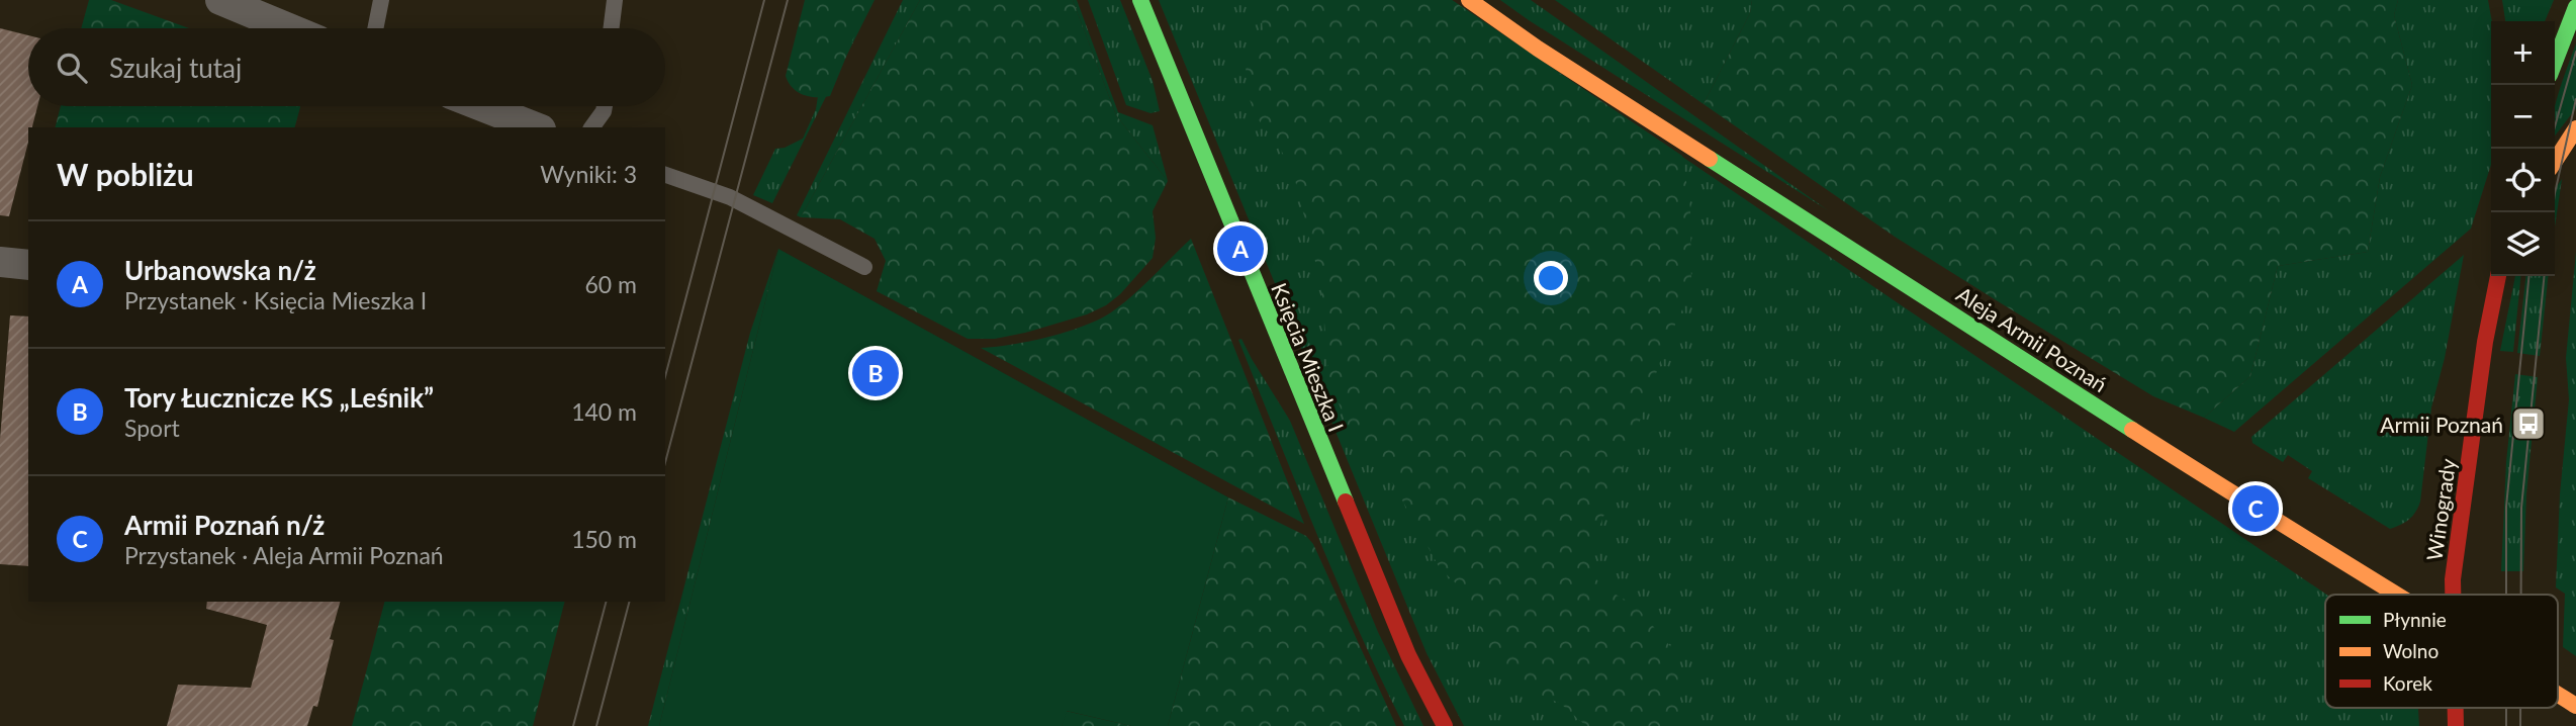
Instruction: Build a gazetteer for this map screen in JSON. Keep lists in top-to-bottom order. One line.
{"streets":{"street":["Aleja Armii Poznań","Księcia Mieszka I","Winogrady"]},"places":{"bus stop":["Armii Poznań"]},"legend":["Płynnie","Wolno","Korek"],"page":{"map_buttons":["+","−"],"search":"Szukaj tutaj","heading":["W pobliżu","Wyniki: 3"],"list":[{"mark":"A","name":"Urbanowska n/ż","note":"Przystanek · Księcia Mieszka I","value":"60 m"},{"mark":"B","name":"Tory Łucznicze KS „Leśnik”","note":"Sport","value":"140 m"},{"mark":"C","name":"Armii Poznań n/ż","note":"Przystanek · Aleja Armii Poznań","value":"150 m"}],"pins":["A","B","C"]}}
